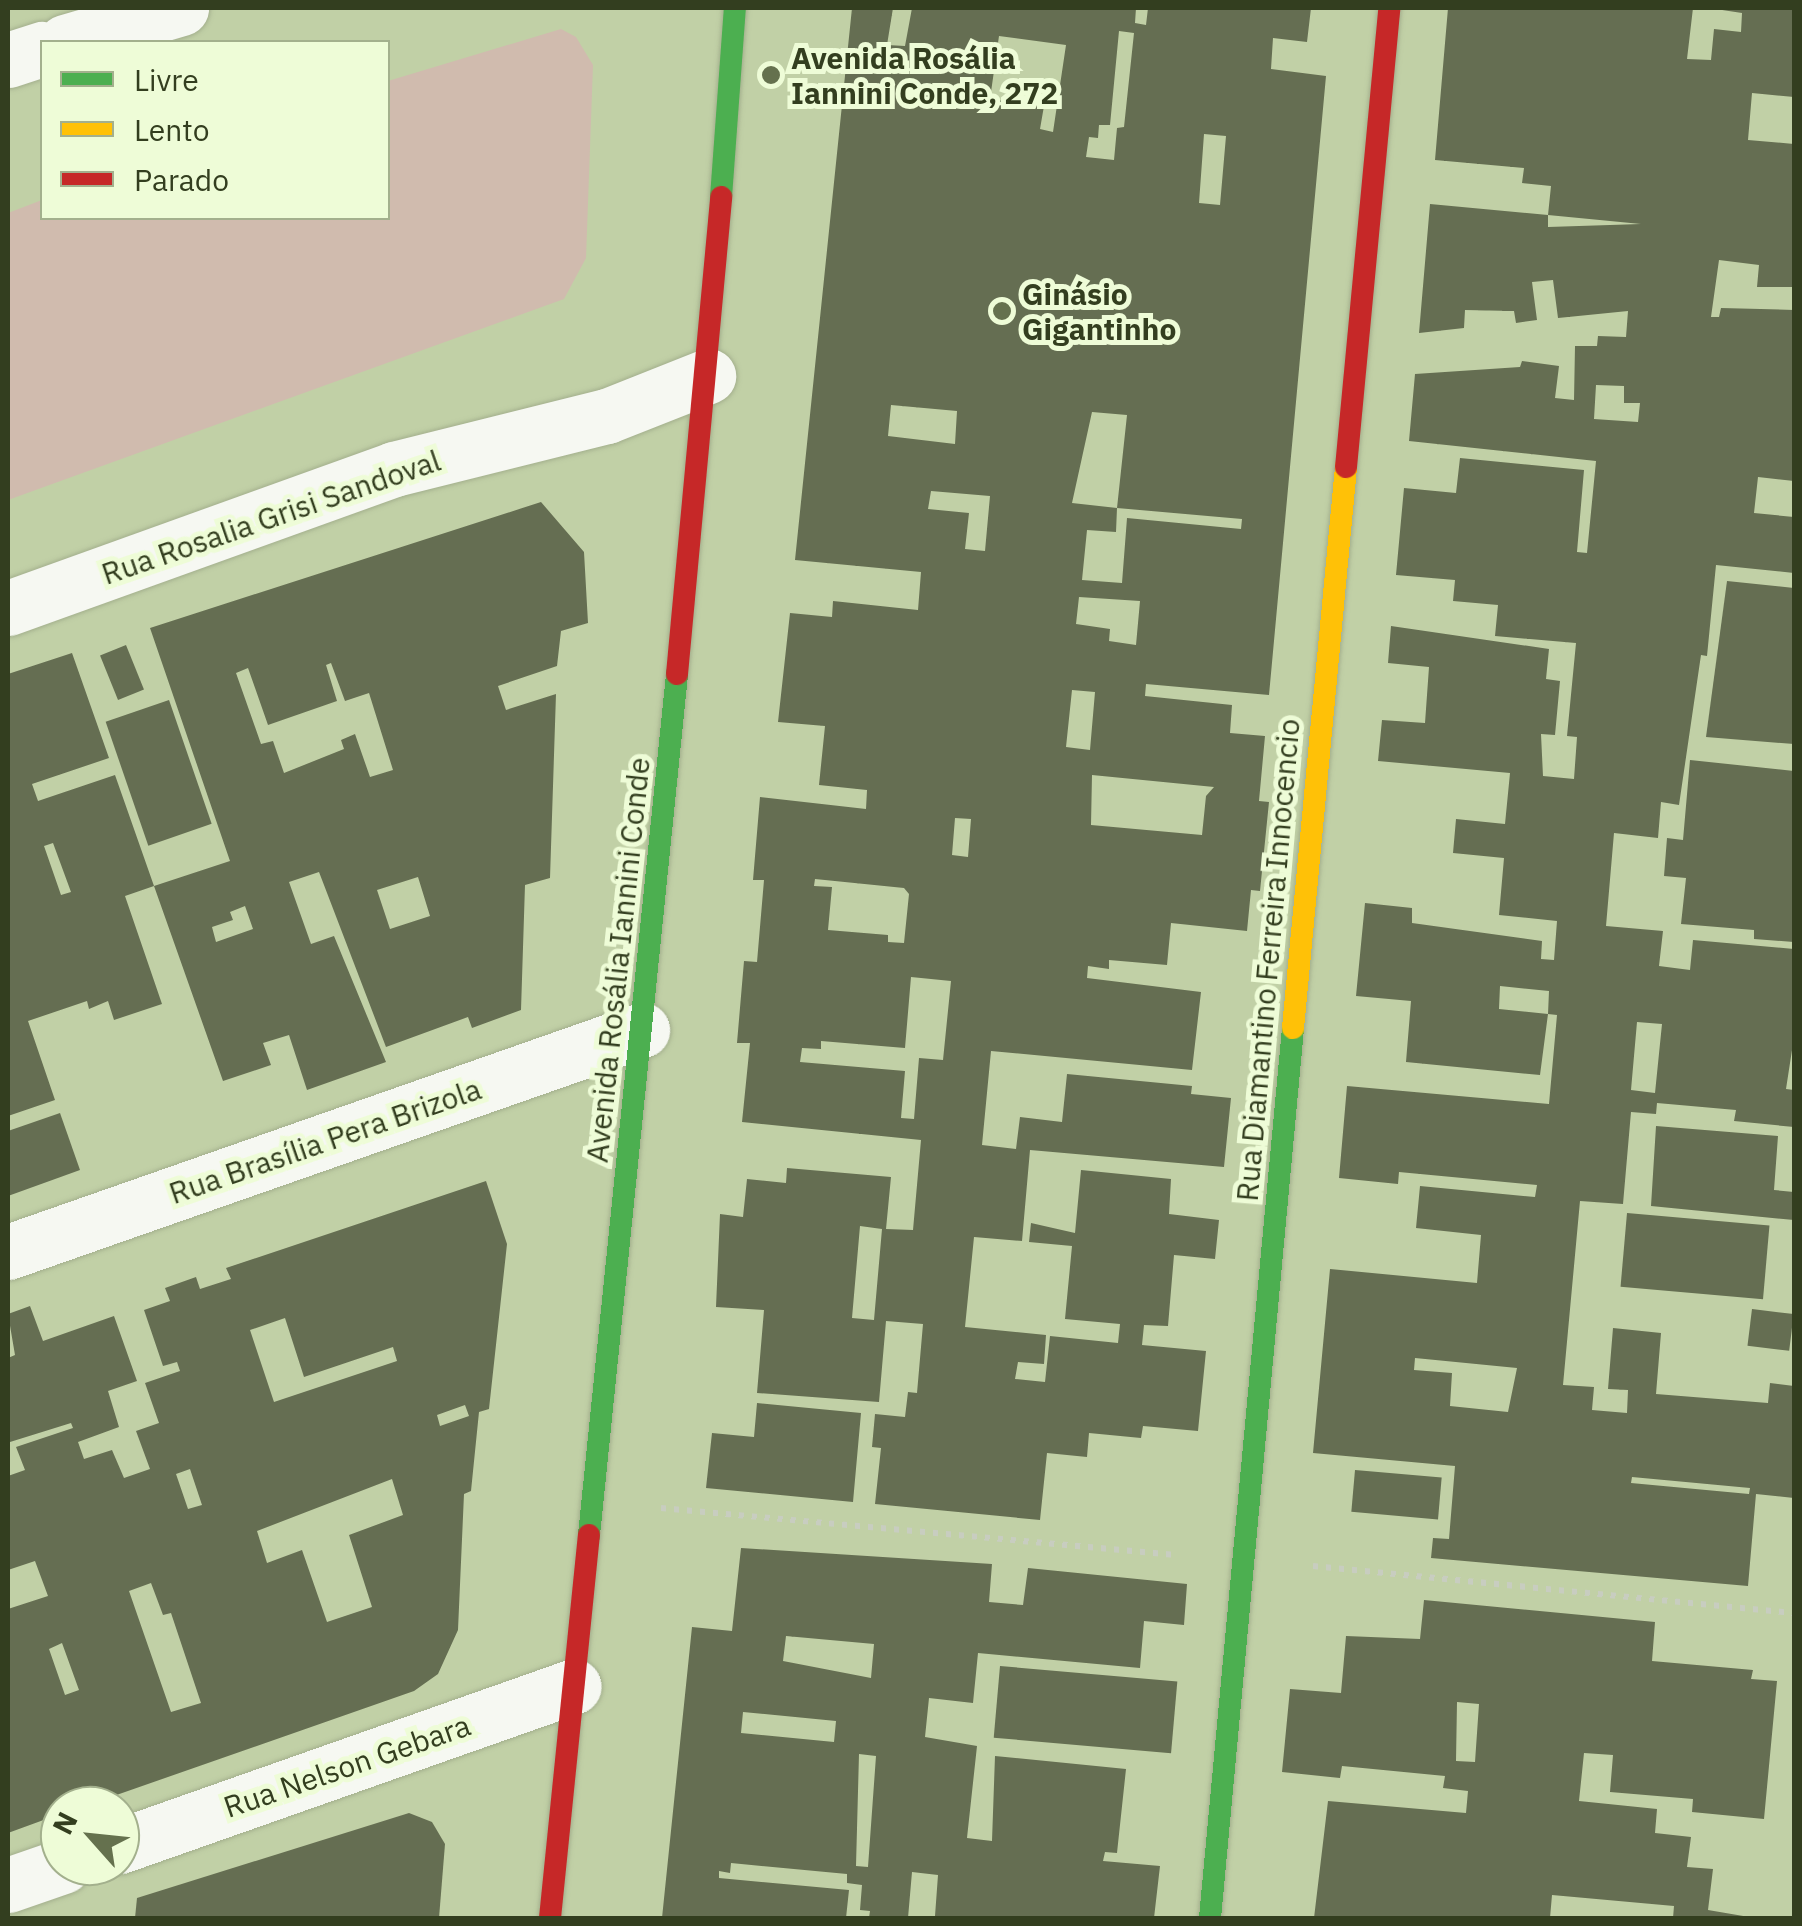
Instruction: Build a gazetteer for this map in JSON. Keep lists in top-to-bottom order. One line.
{"streets":{"street":["Rua Rosalia Grisi Sandoval","Avenida Rosália Iannini Conde","Rua Diamantino Ferreira Innocencio","Rua Brasília Pera Brizola","Rua Nelson Gebara"]},"crossings":[["Rua Rosalia Grisi Sandoval","Avenida Rosália Iannini Conde"],["Avenida Rosália Iannini Conde","Rua Brasília Pera Brizola"],["Avenida Rosália Iannini Conde","Rua Nelson Gebara"]],"places":["Avenida Rosália Iannini Conde, 272","Ginásio Gigantinho"],"legend":["Livre","Lento","Parado"],"north":"top left"}
